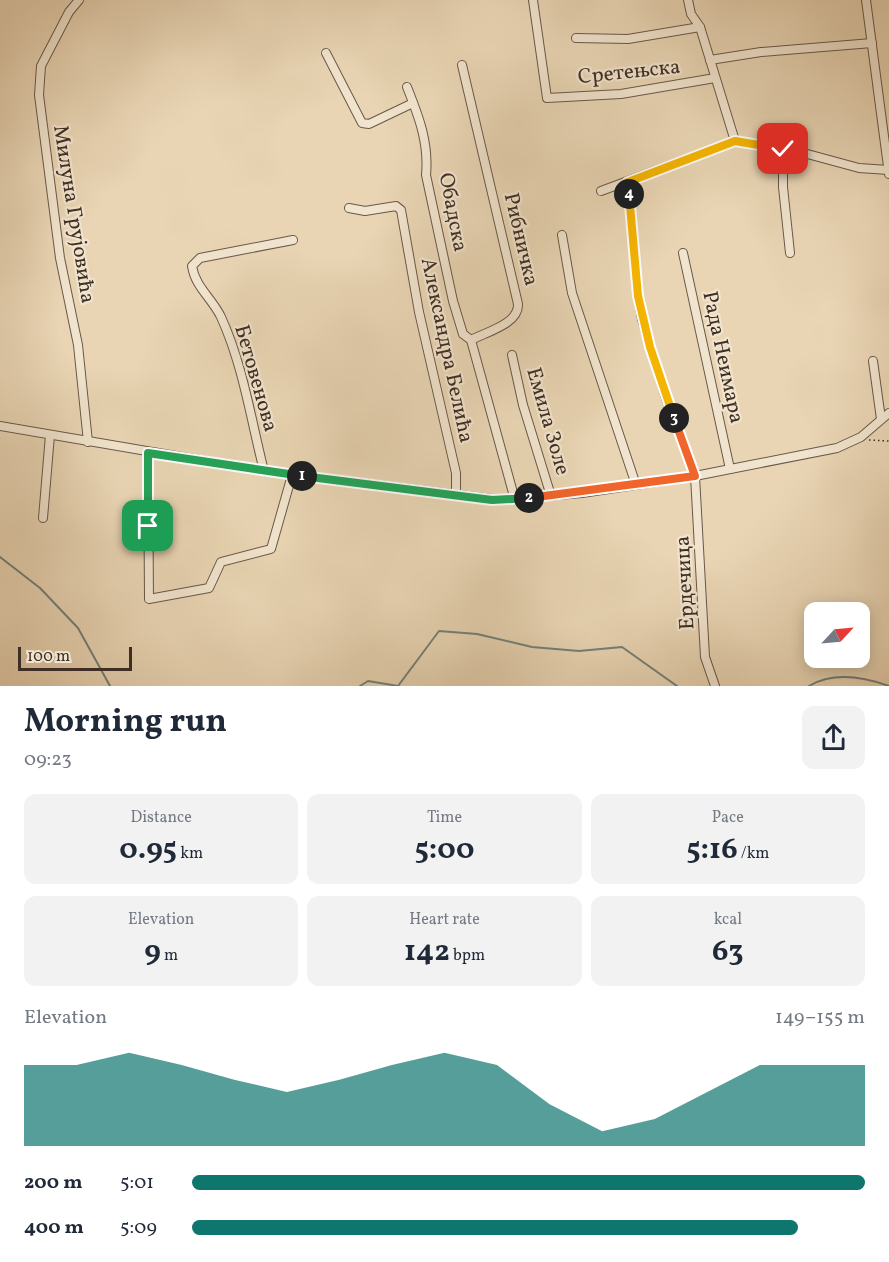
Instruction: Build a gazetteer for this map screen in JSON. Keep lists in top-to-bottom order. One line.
{"streets":{"street":["Сретењска","Обадска","Милуна Грујовића","Рибничка","Александра Белића","Рада Неимара","Бетовенова","Емила Золе","Ердечица"]},"crossings":[["Обадска","Рибничка"]],"scale_bar":"100 m","north":"top right","page":{"pins":["4","3","1","2"],"scale":"100 m","heading":["Morning run","09:23"],"stats":[["Distance","0.95 km"],["Time","5:00"],["Pace","5:16 /km"],["Elevation","9 m"],["Heart rate","142 bpm"],["kcal","63"]],"chart":["Elevation","149–155 m"],"list":[{"name":"200 m","note":"5:01"},{"name":"400 m","note":"5:09"}]}}
